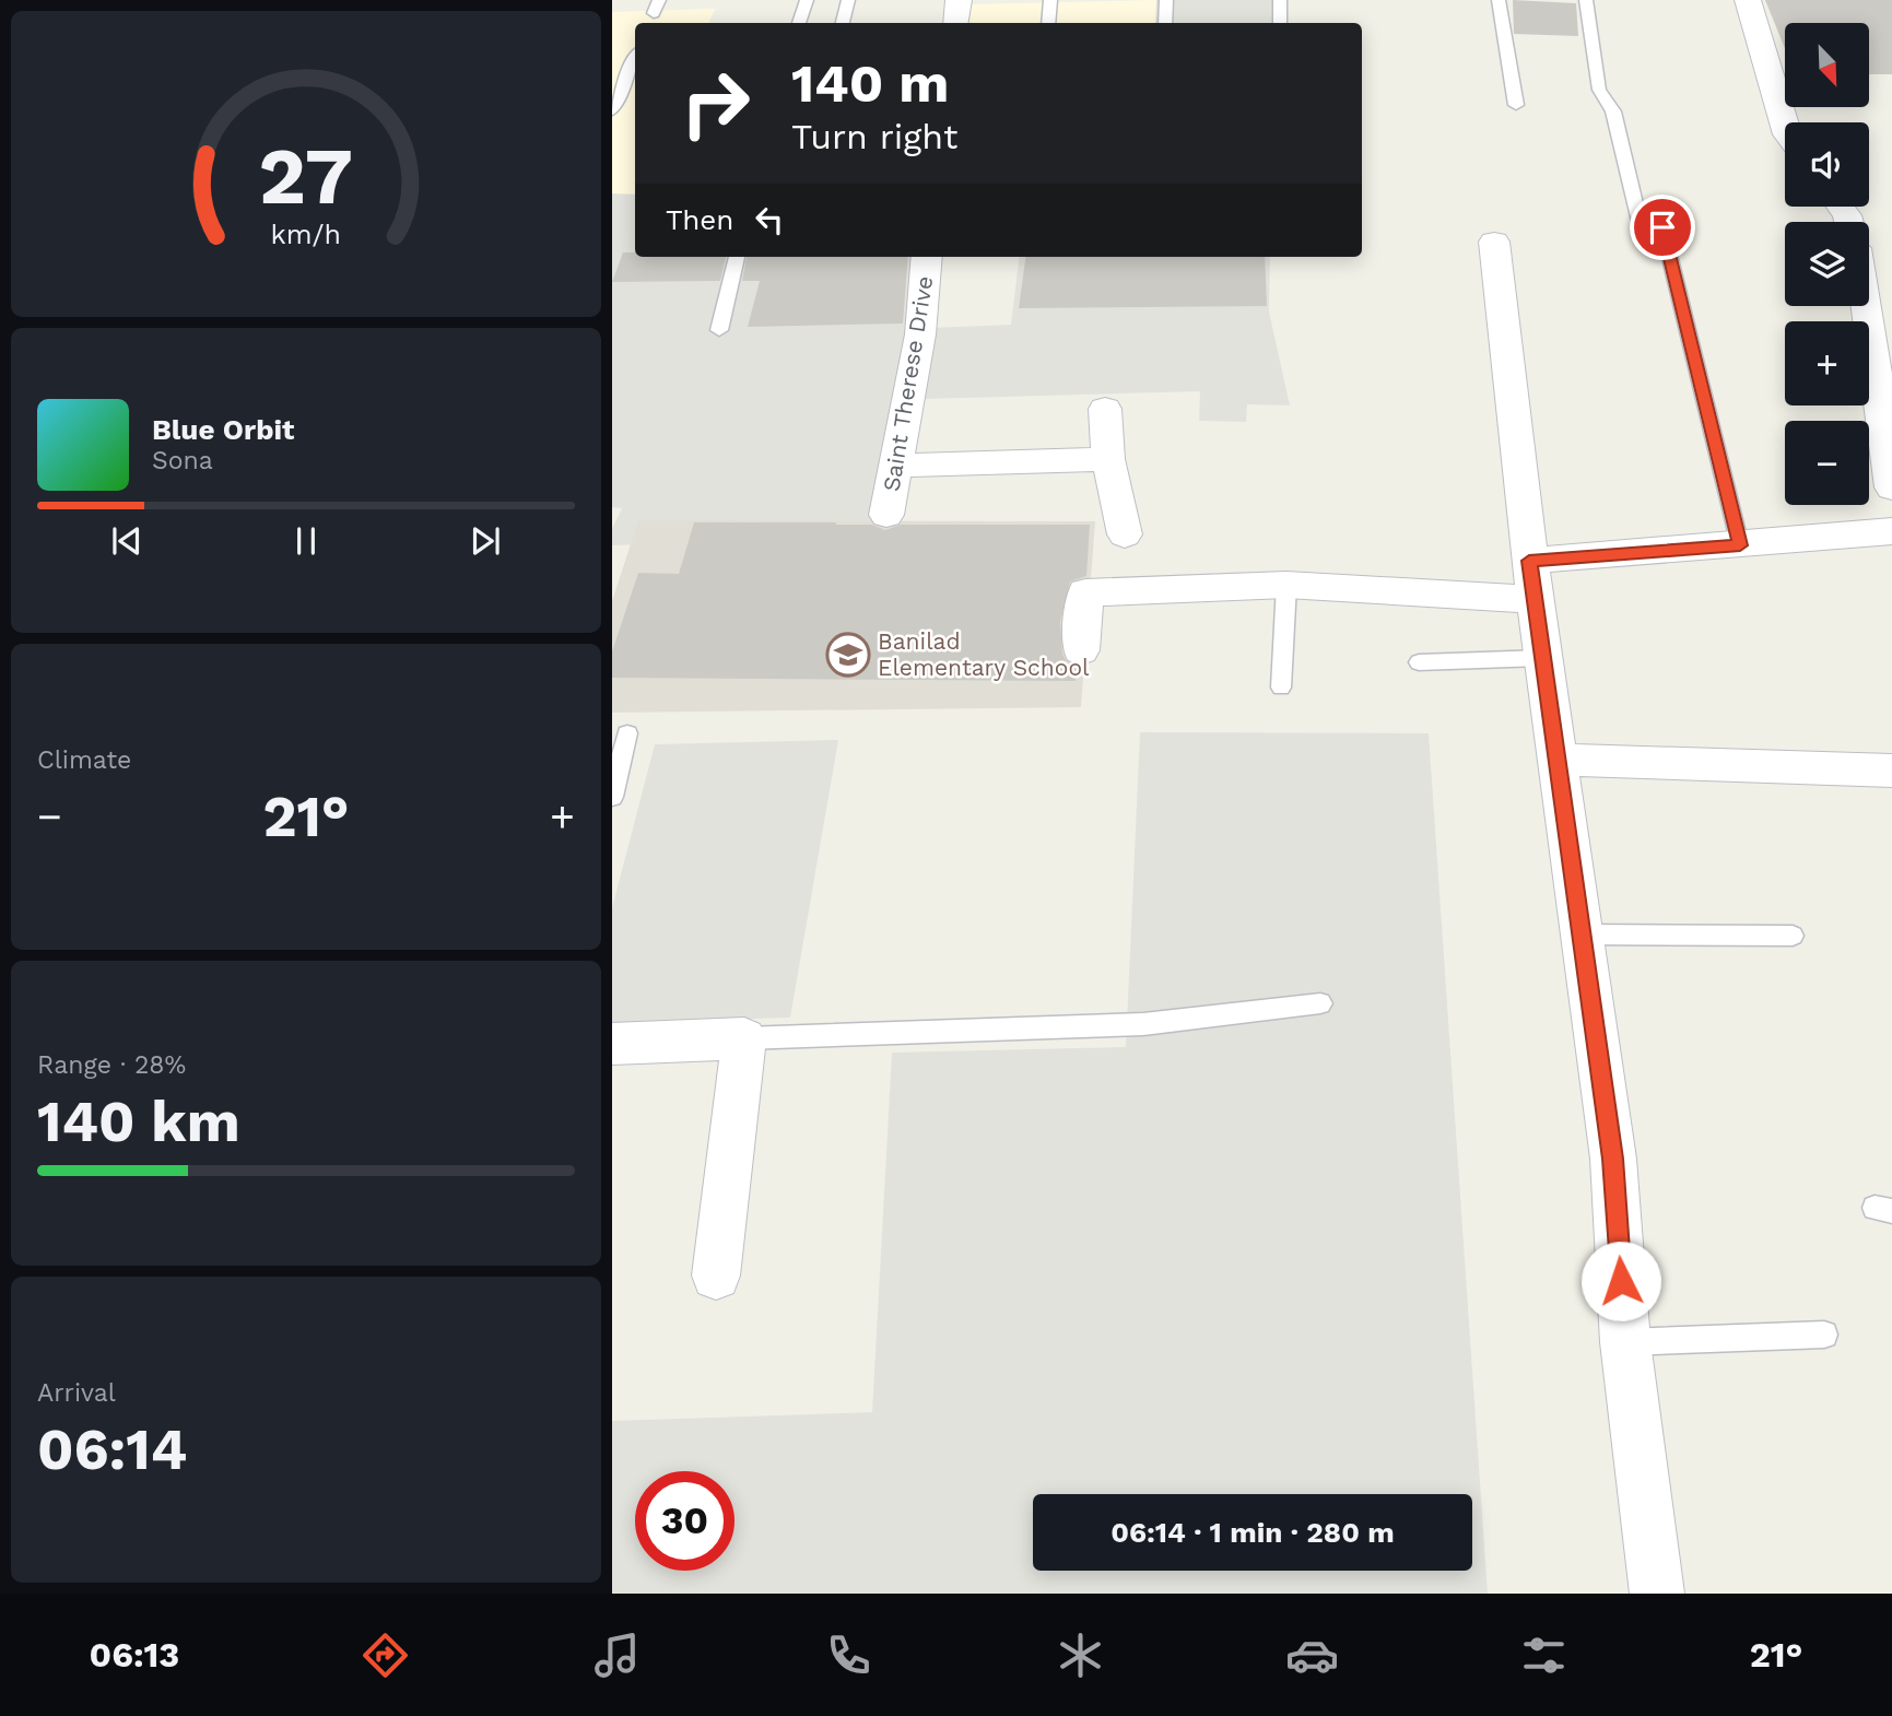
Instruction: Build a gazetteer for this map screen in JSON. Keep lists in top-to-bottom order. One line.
{"streets":{"street":["Saint Therese Drive"]},"places":{"school or university":["Banilad Elementary School"]},"north":"bottom right","page":{"map_buttons":["+","−"],"turn":["140 m","Turn right"],"then":"Then","song":["Blue Orbit","Sona"],"tile":["Climate",["Range · 28%","140 km"],["Arrival","06:14"]],"heat":["−","21°","+"],"limit":"30","trip":"06:14 · 1 min · 280 m","tabs":["06:13","21°"],"gauge":["27","km/h"]}}
